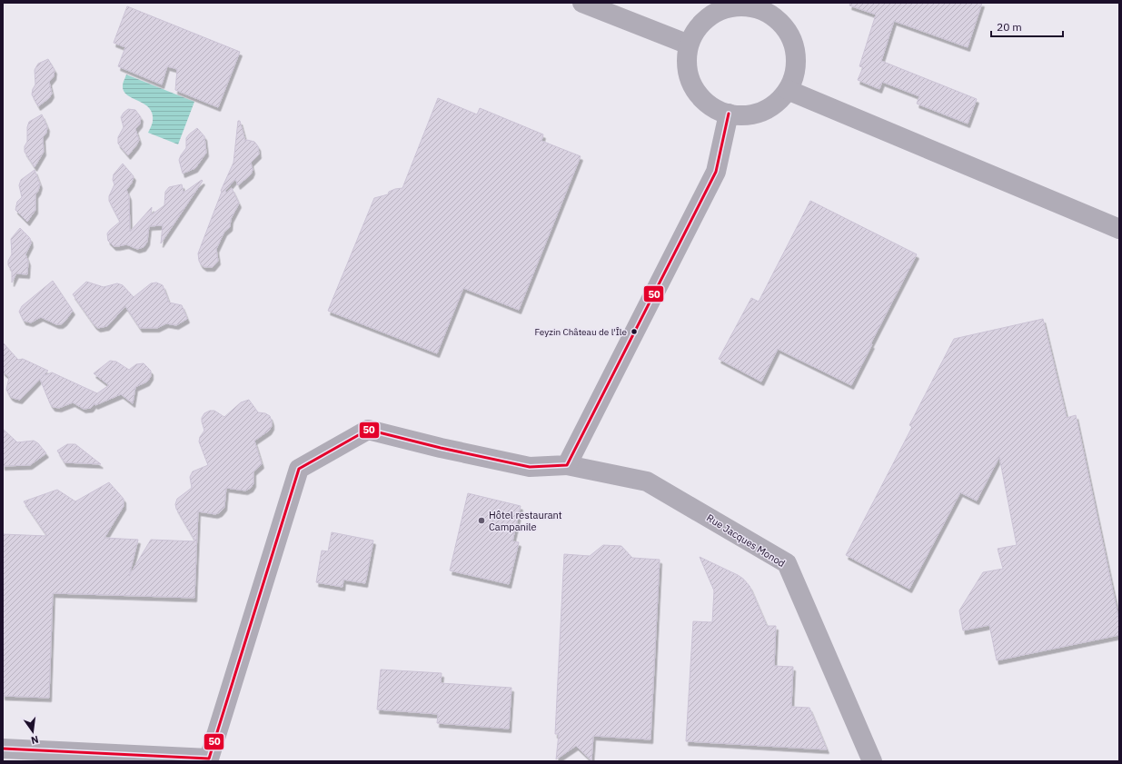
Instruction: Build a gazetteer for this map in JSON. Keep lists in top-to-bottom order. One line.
{"streets":{"street":["Rue Jacques Monod"]},"places":["Feyzin Château de l'Île","Hôtel restaurant Campanile"],"lines":["transit line 50"],"scale_bar":"20 m","north":"bottom"}
